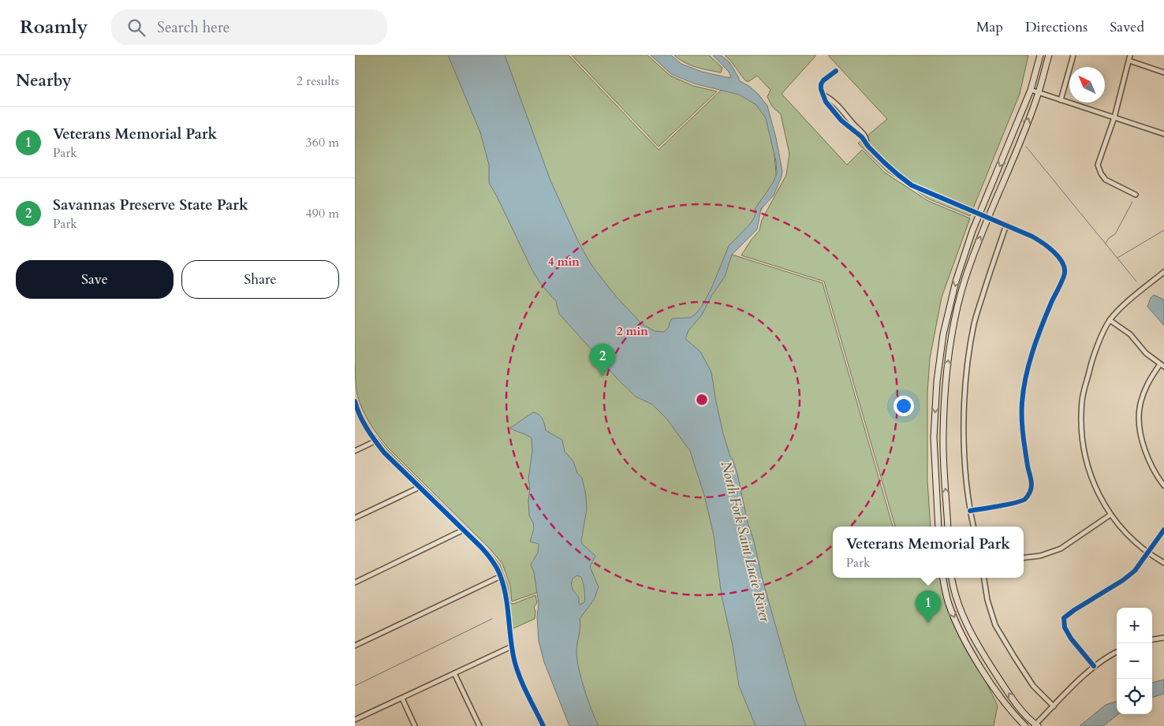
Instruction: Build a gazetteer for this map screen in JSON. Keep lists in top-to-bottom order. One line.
{"water":["North Fork Saint Lucie River"],"north":"top left","page":{"header":"Roamly","search":"Search here","nav":["Map","Directions","Saved"],"heading":["Nearby","2 results"],"list":[{"mark":"1","name":"Veterans Memorial Park","note":"Park","value":"360 m"},{"mark":"2","name":"Savannas Preserve State Park","note":"Park","value":"490 m"}],"buttons":["Save","Share"],"pins":["2","1"],"popup":["Veterans Memorial Park","Park"],"map_buttons":["+","−"]},"rings":["4 min","2 min"]}
